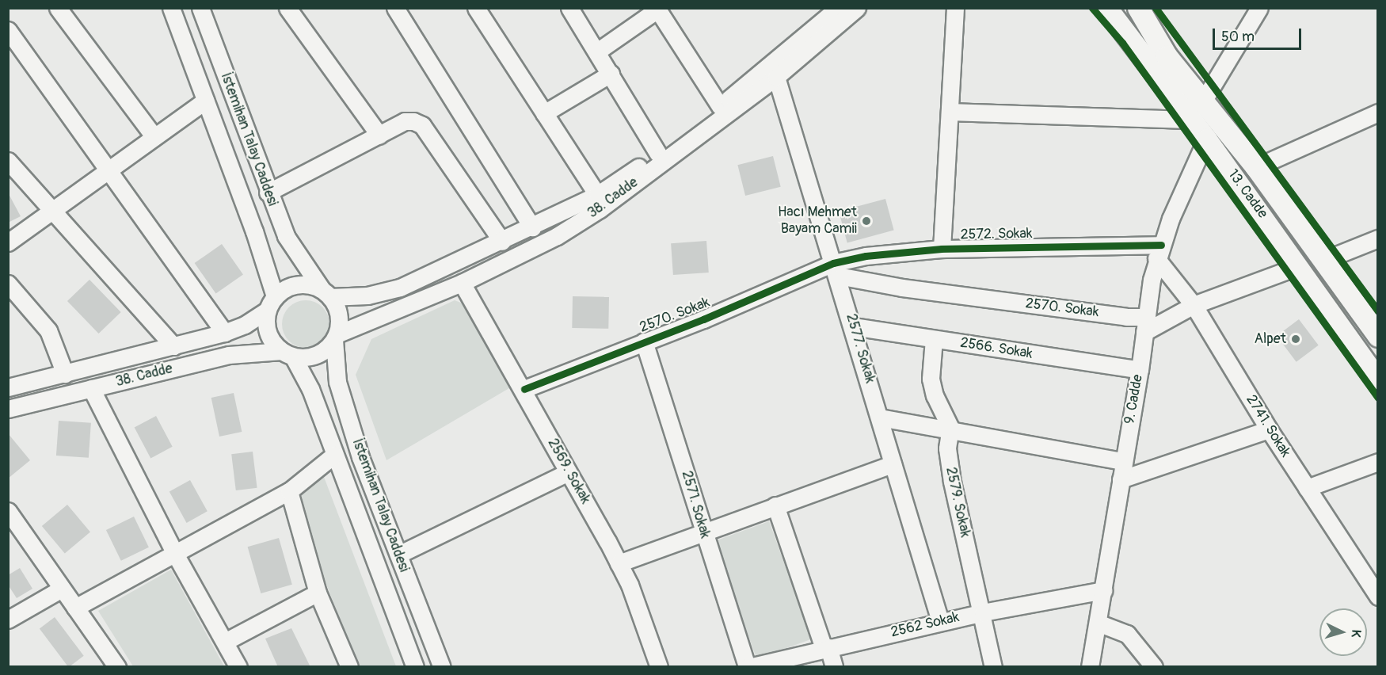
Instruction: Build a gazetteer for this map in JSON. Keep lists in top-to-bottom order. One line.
{"streets":{"main road":["13. Cadde"],"street":["İstemihan Talay Caddesi","38. Cadde","2572. Sokak","2570. Sokak","2577. Sokak","2566. Sokak","9. Cadde","2741. Sokak","2569. Sokak","2579. Sokak","2571. Sokak","2562 Sokak"]},"crossings":[["İstemihan Talay Caddesi","38. Cadde"],["13. Cadde","9. Cadde"],["38. Cadde","2577. Sokak"],["38. Cadde","2569. Sokak"],["2572. Sokak","2570. Sokak"],["2572. Sokak","2577. Sokak"],["2572. Sokak","9. Cadde"],["2572. Sokak","2741. Sokak"],["2570. Sokak","2577. Sokak"],["2570. Sokak","9. Cadde"],["2570. Sokak","2569. Sokak"],["2570. Sokak","2571. Sokak"],["2577. Sokak","2566. Sokak"],["2577. Sokak","2562 Sokak"],["2566. Sokak","9. Cadde"],["9. Cadde","2741. Sokak"],["9. Cadde","2562 Sokak"],["2579. Sokak","2562 Sokak"],["2571. Sokak","2562 Sokak"]],"places":["Hacı Mehmet Bayam Camii","Alpet"],"scale_bar":"50 m","north":"right"}
